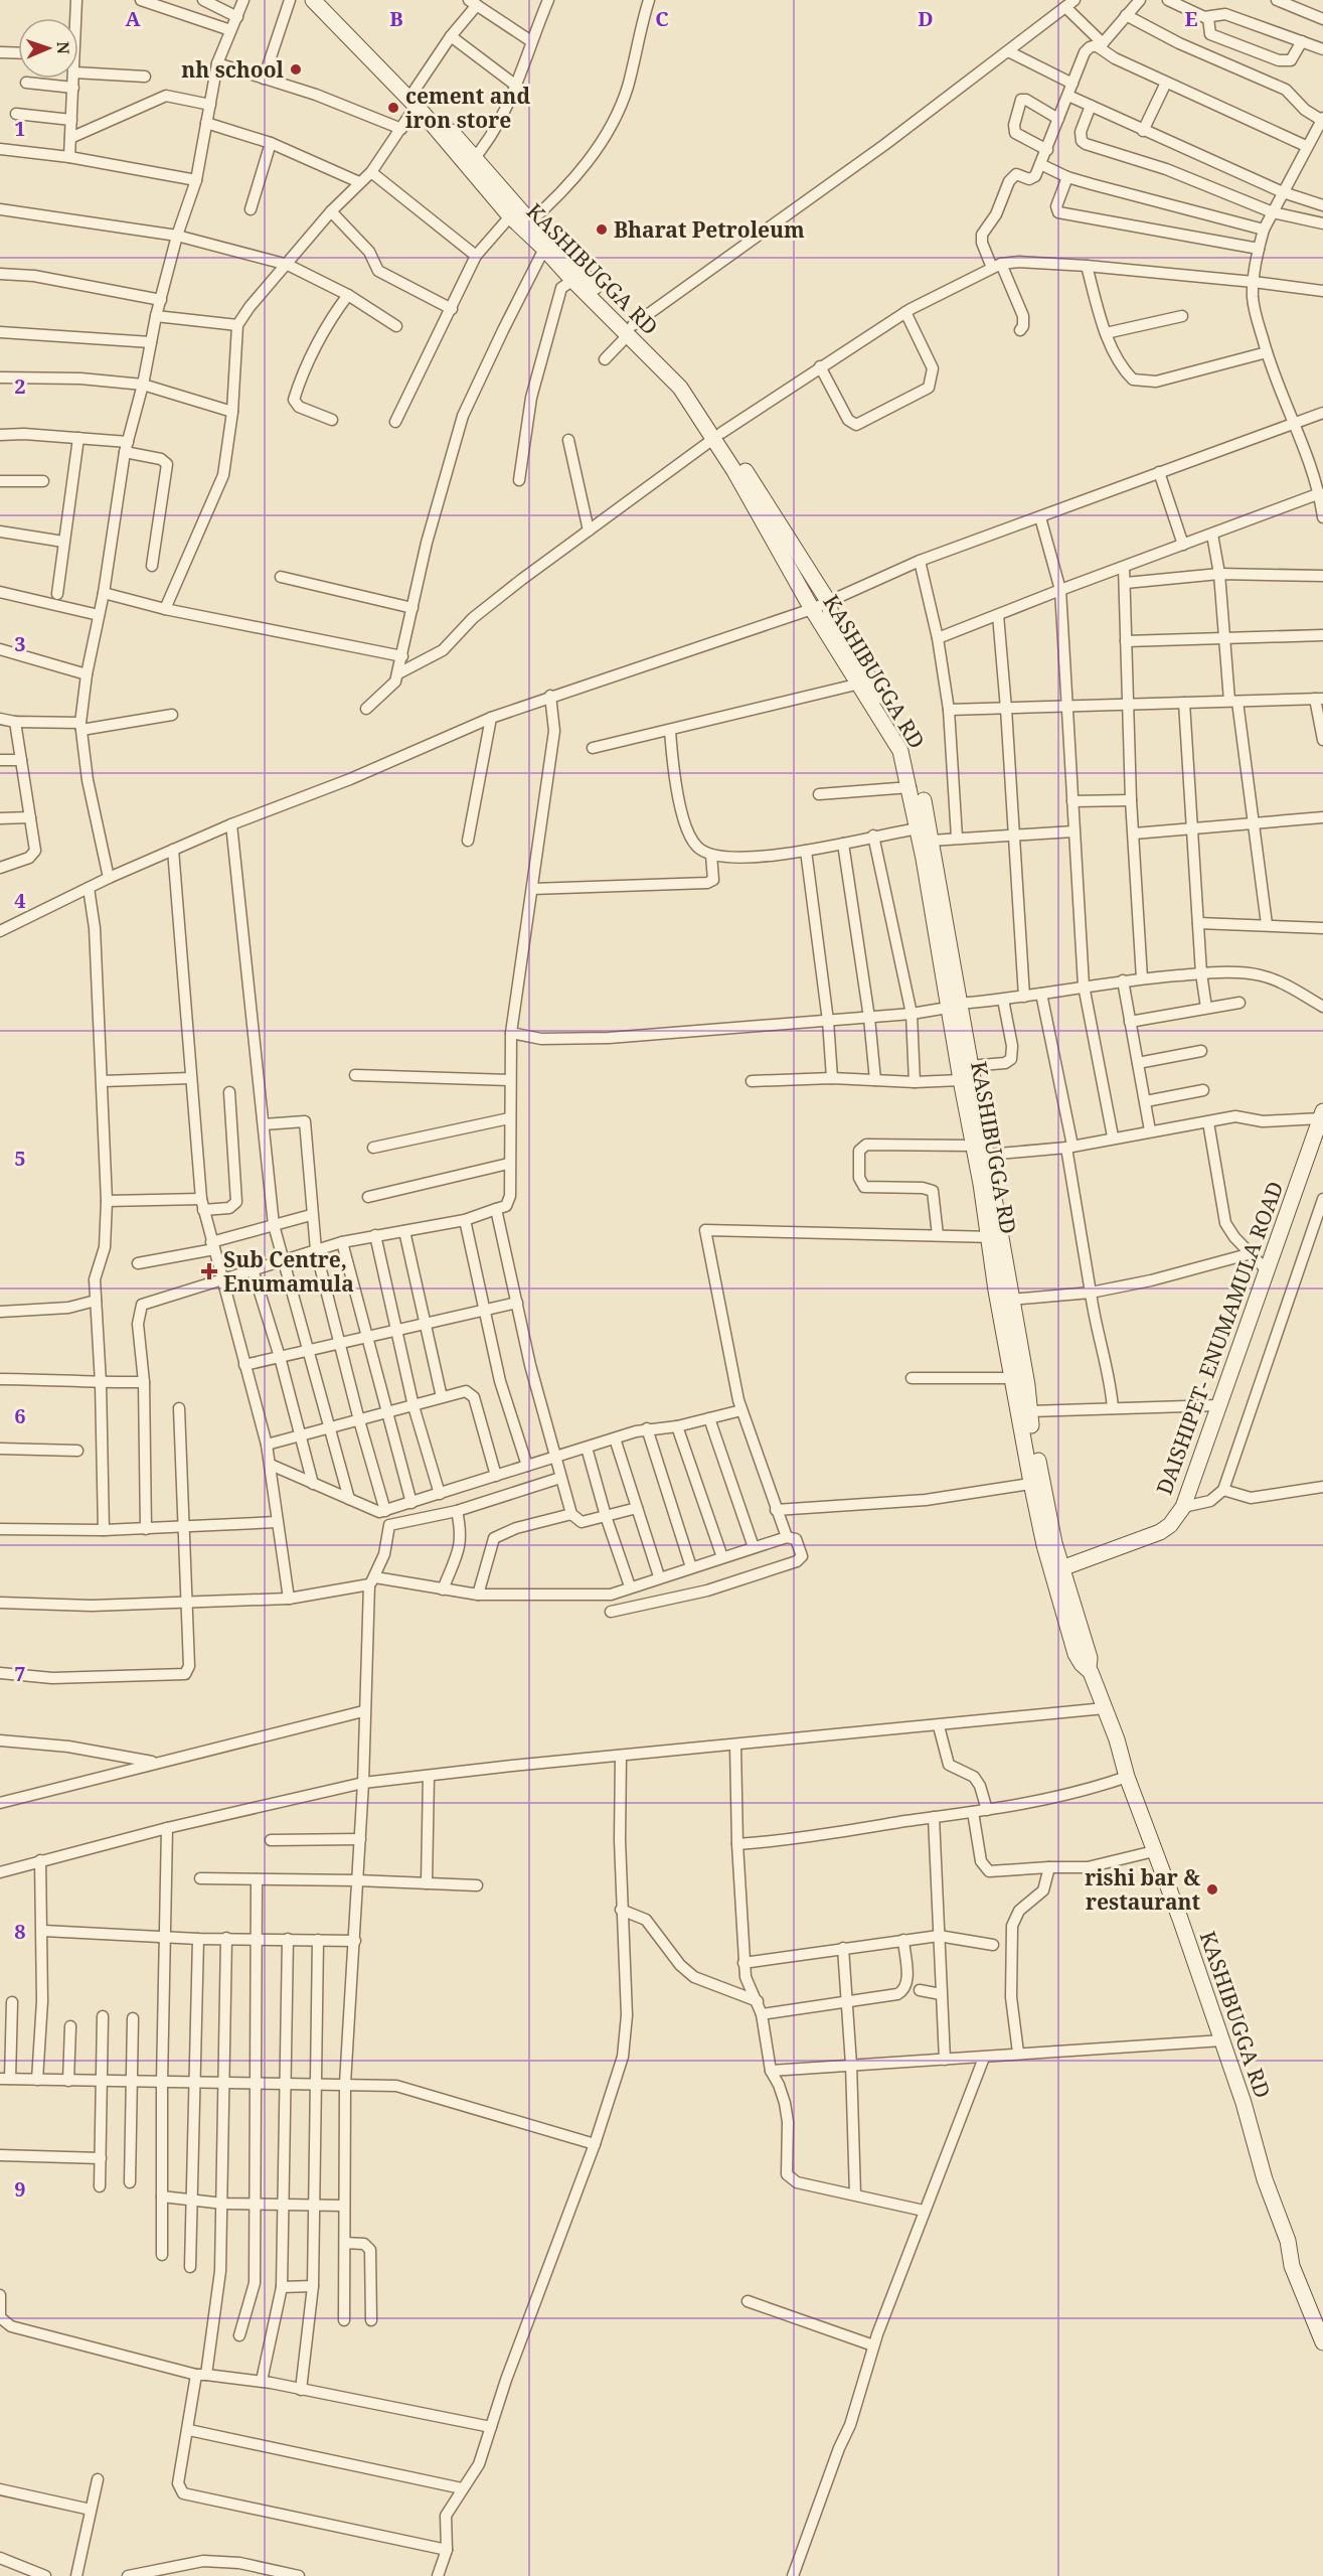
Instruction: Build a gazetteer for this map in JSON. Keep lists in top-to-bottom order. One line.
{"streets":{"main road":["KASHIBUGGA RD","DAISHIPET- ENUMAMULA ROAD"]},"crossings":[["KASHIBUGGA RD","DAISHIPET- ENUMAMULA ROAD"]],"places":{"other":["nh school","cement and iron store","Bharat Petroleum","rishi bar & restaurant"],"health":["Sub Centre, Enumamula"]},"north":"right","grid":{"columns":["A","B","C","D","E"],"rows":["1","2","3","4","5","6","7","8","9"]}}
